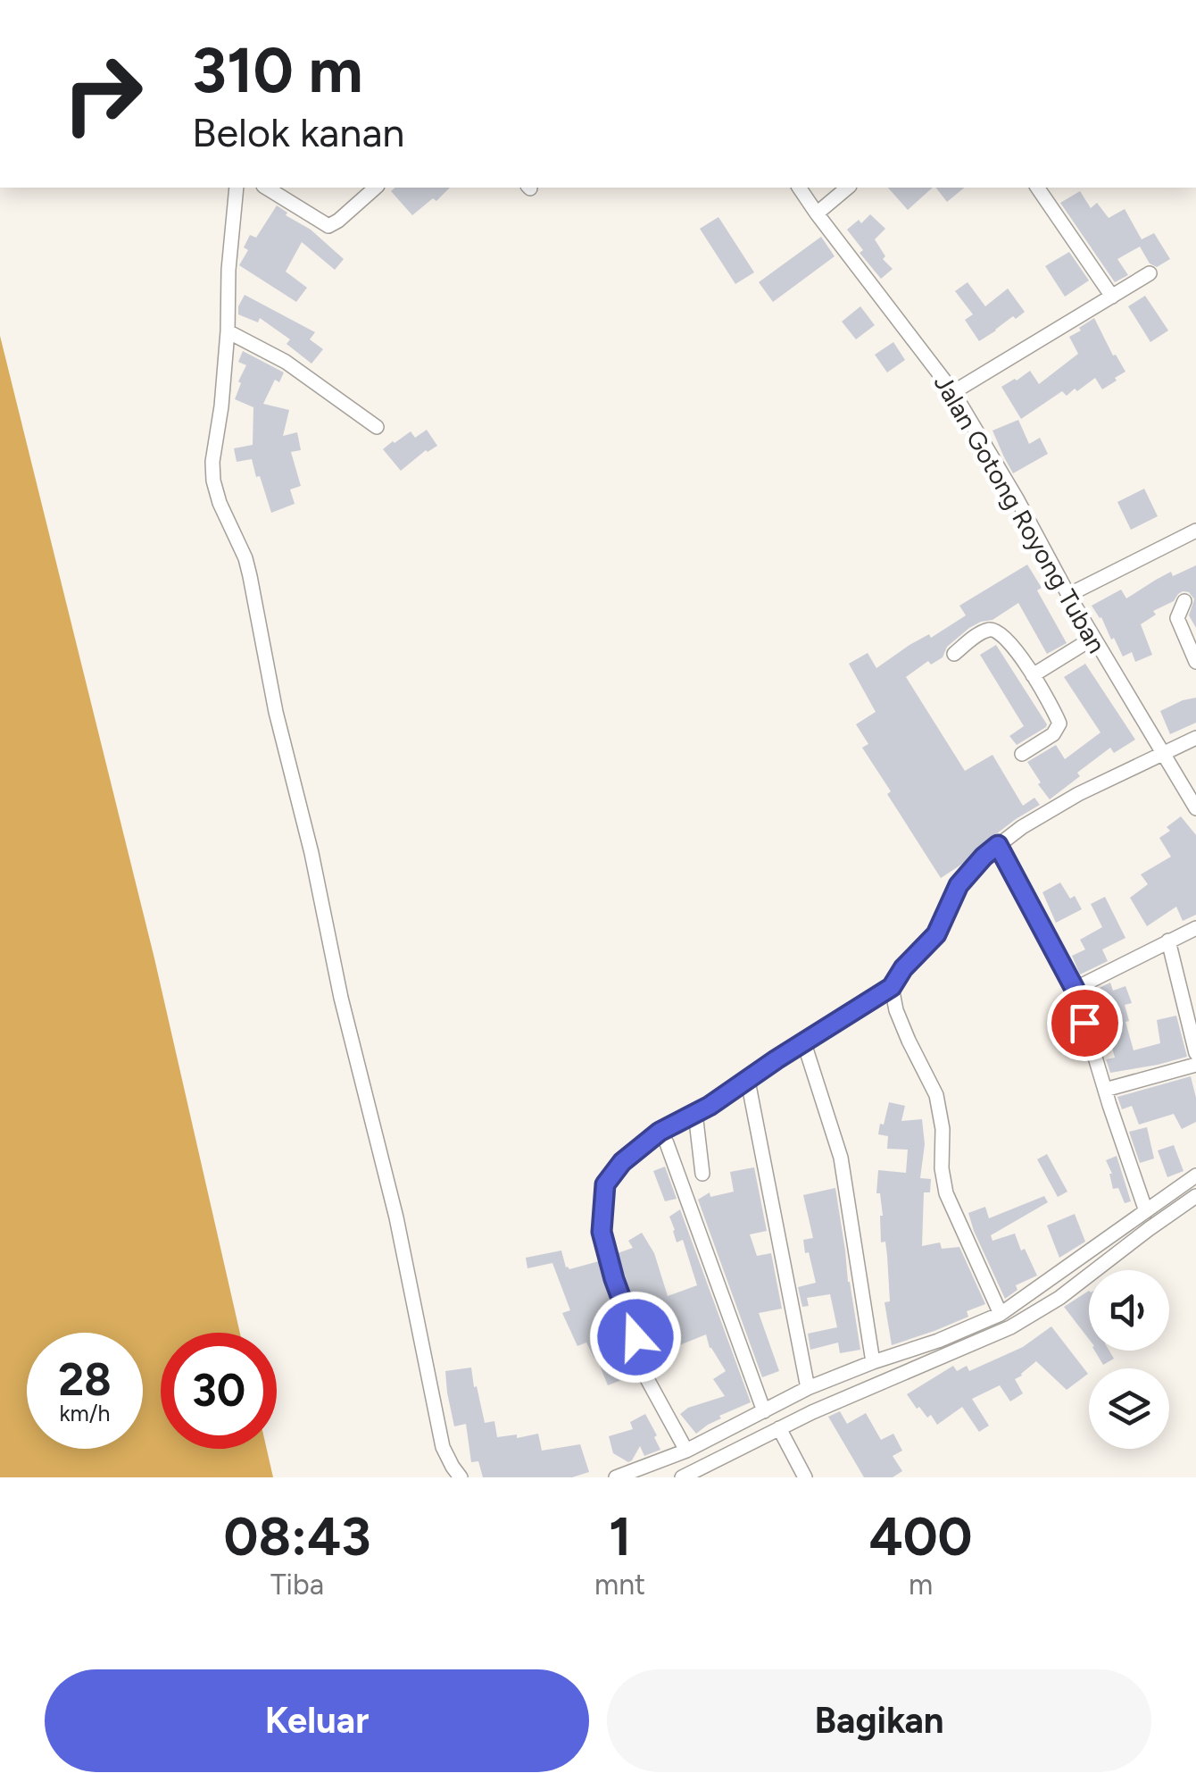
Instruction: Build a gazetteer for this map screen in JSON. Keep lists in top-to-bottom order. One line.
{"streets":{"street":["Jalan Gotong Royong Tuban"]},"page":{"turn":["310 m","Belok kanan"],"speed":"28 km/h","limit":"30","eta":["08:43","Tiba","1","mnt","400","m"],"buttons":["Keluar","Bagikan"]}}
